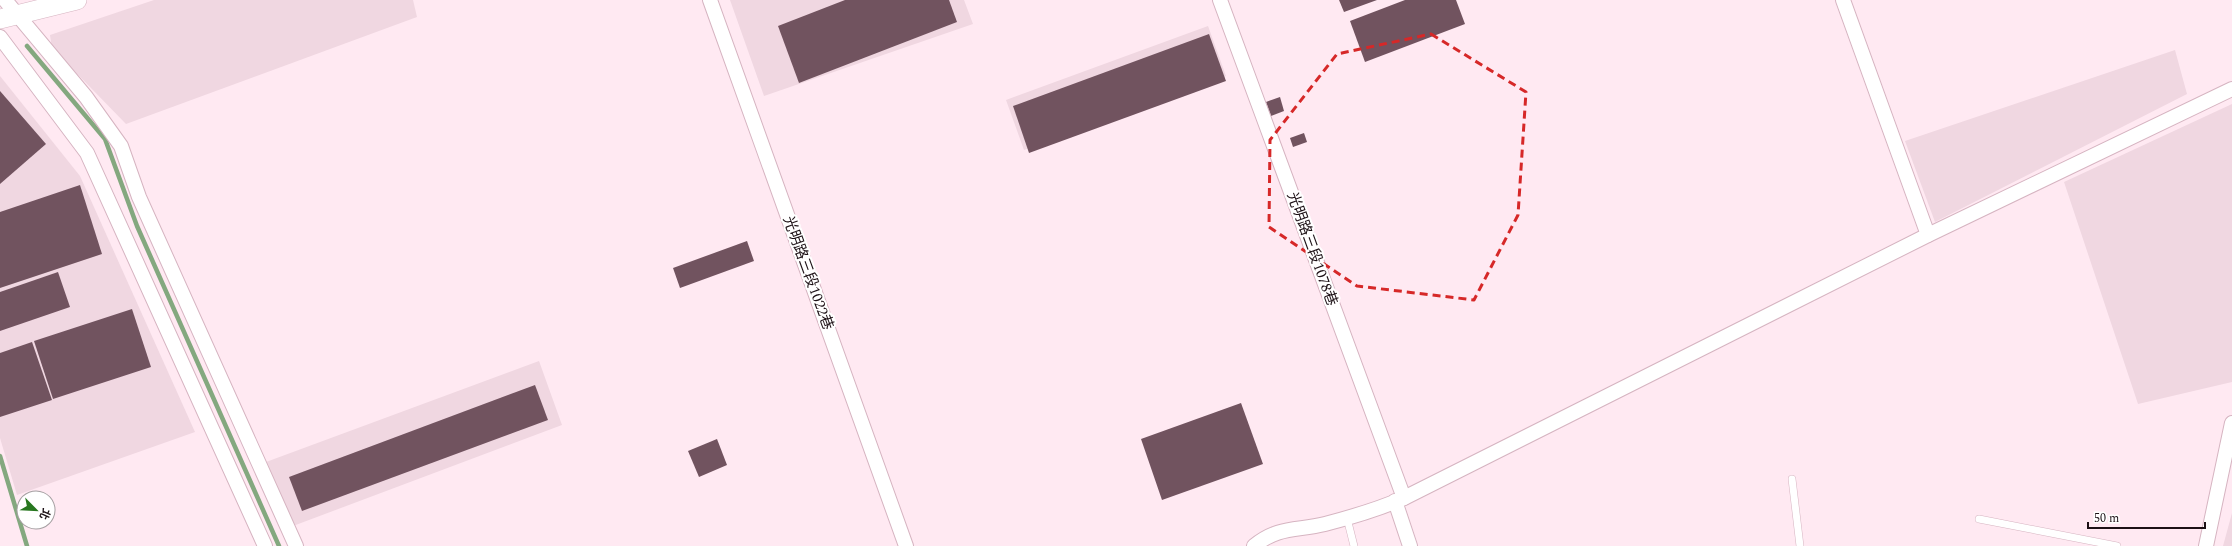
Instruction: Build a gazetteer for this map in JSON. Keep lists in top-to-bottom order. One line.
{"streets":{"street":["光明路三段1078巷","光明路三段1022巷"]},"scale_bar":"50 m","north":"bottom right"}
